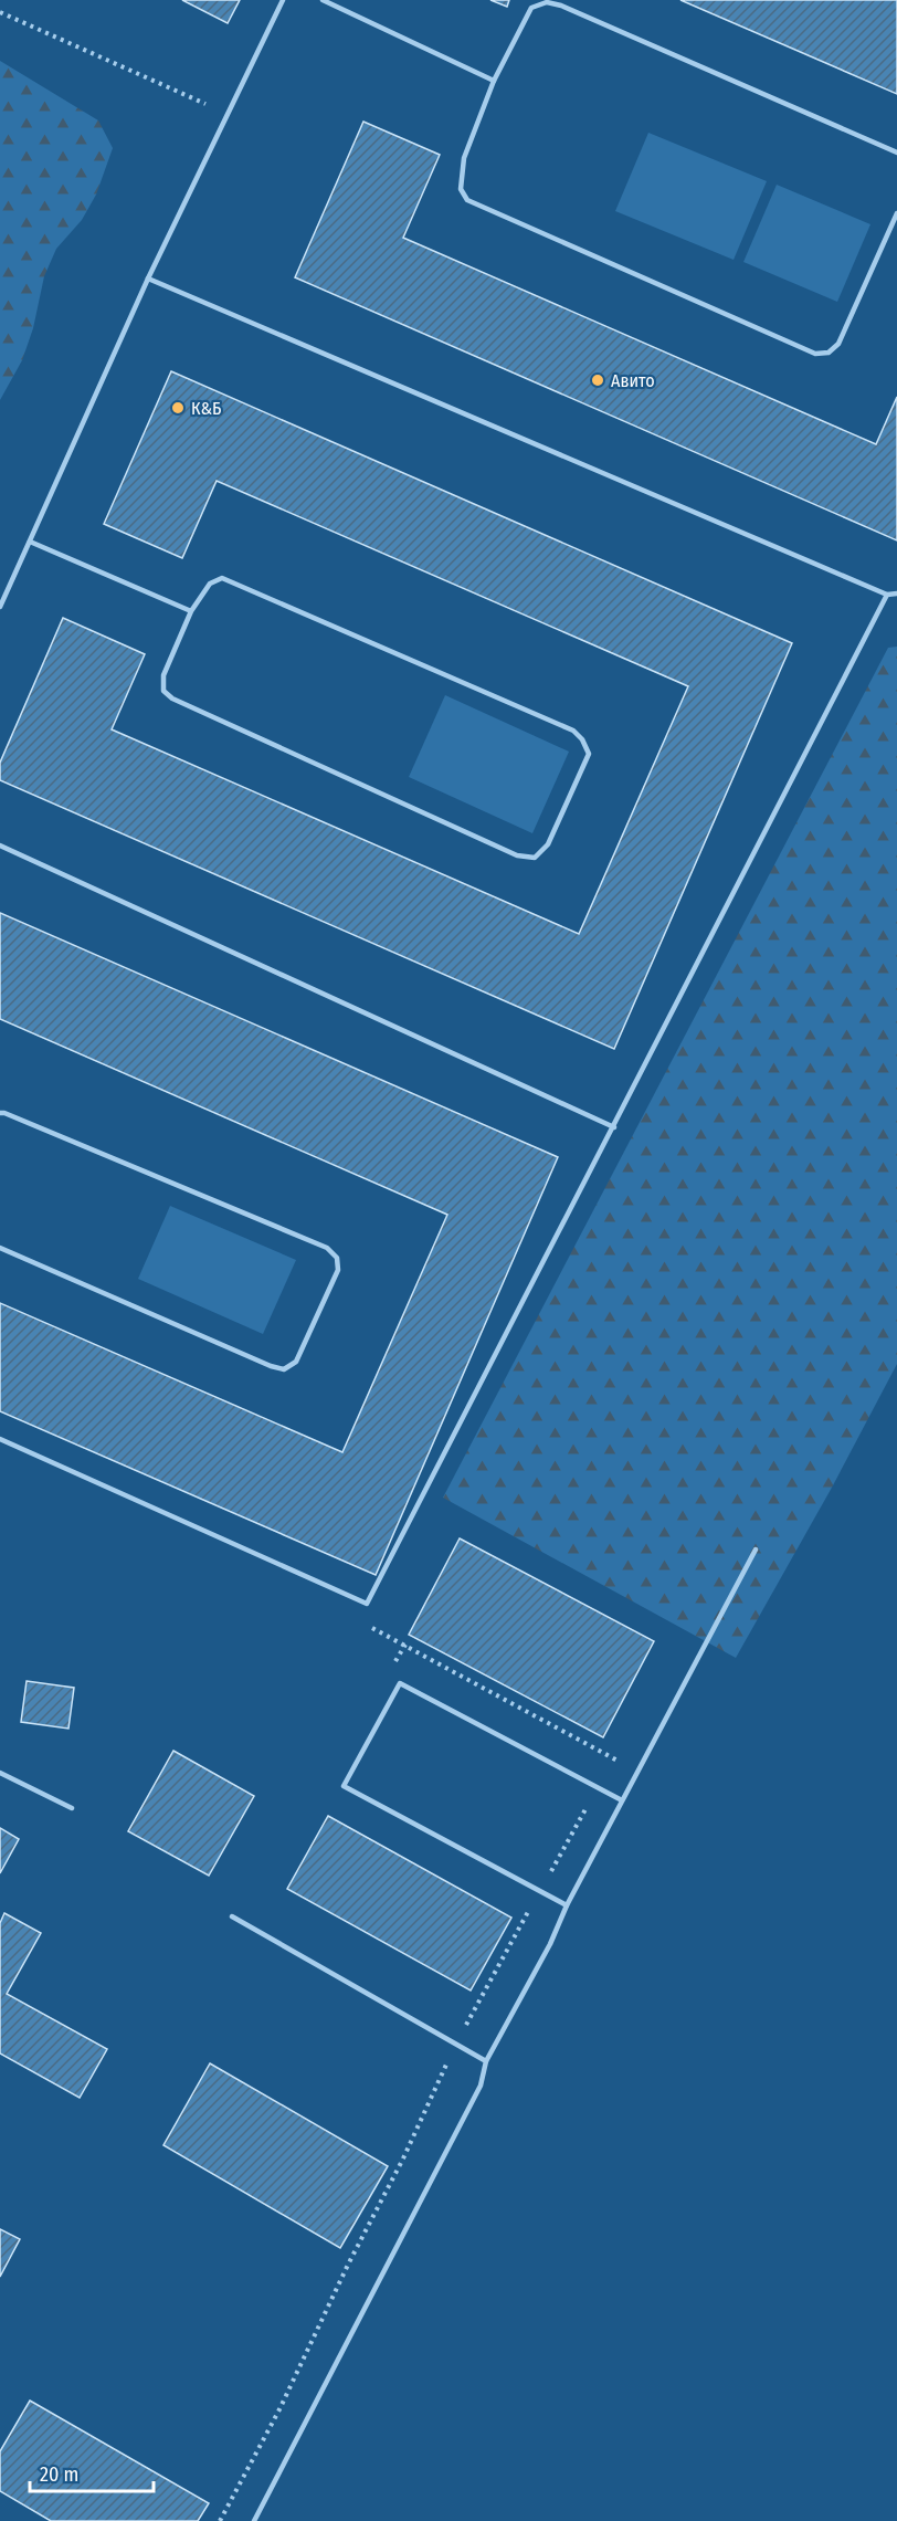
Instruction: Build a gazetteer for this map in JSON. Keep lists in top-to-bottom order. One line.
{"places":["Авито","К&Б"],"scale_bar":"20 m"}
